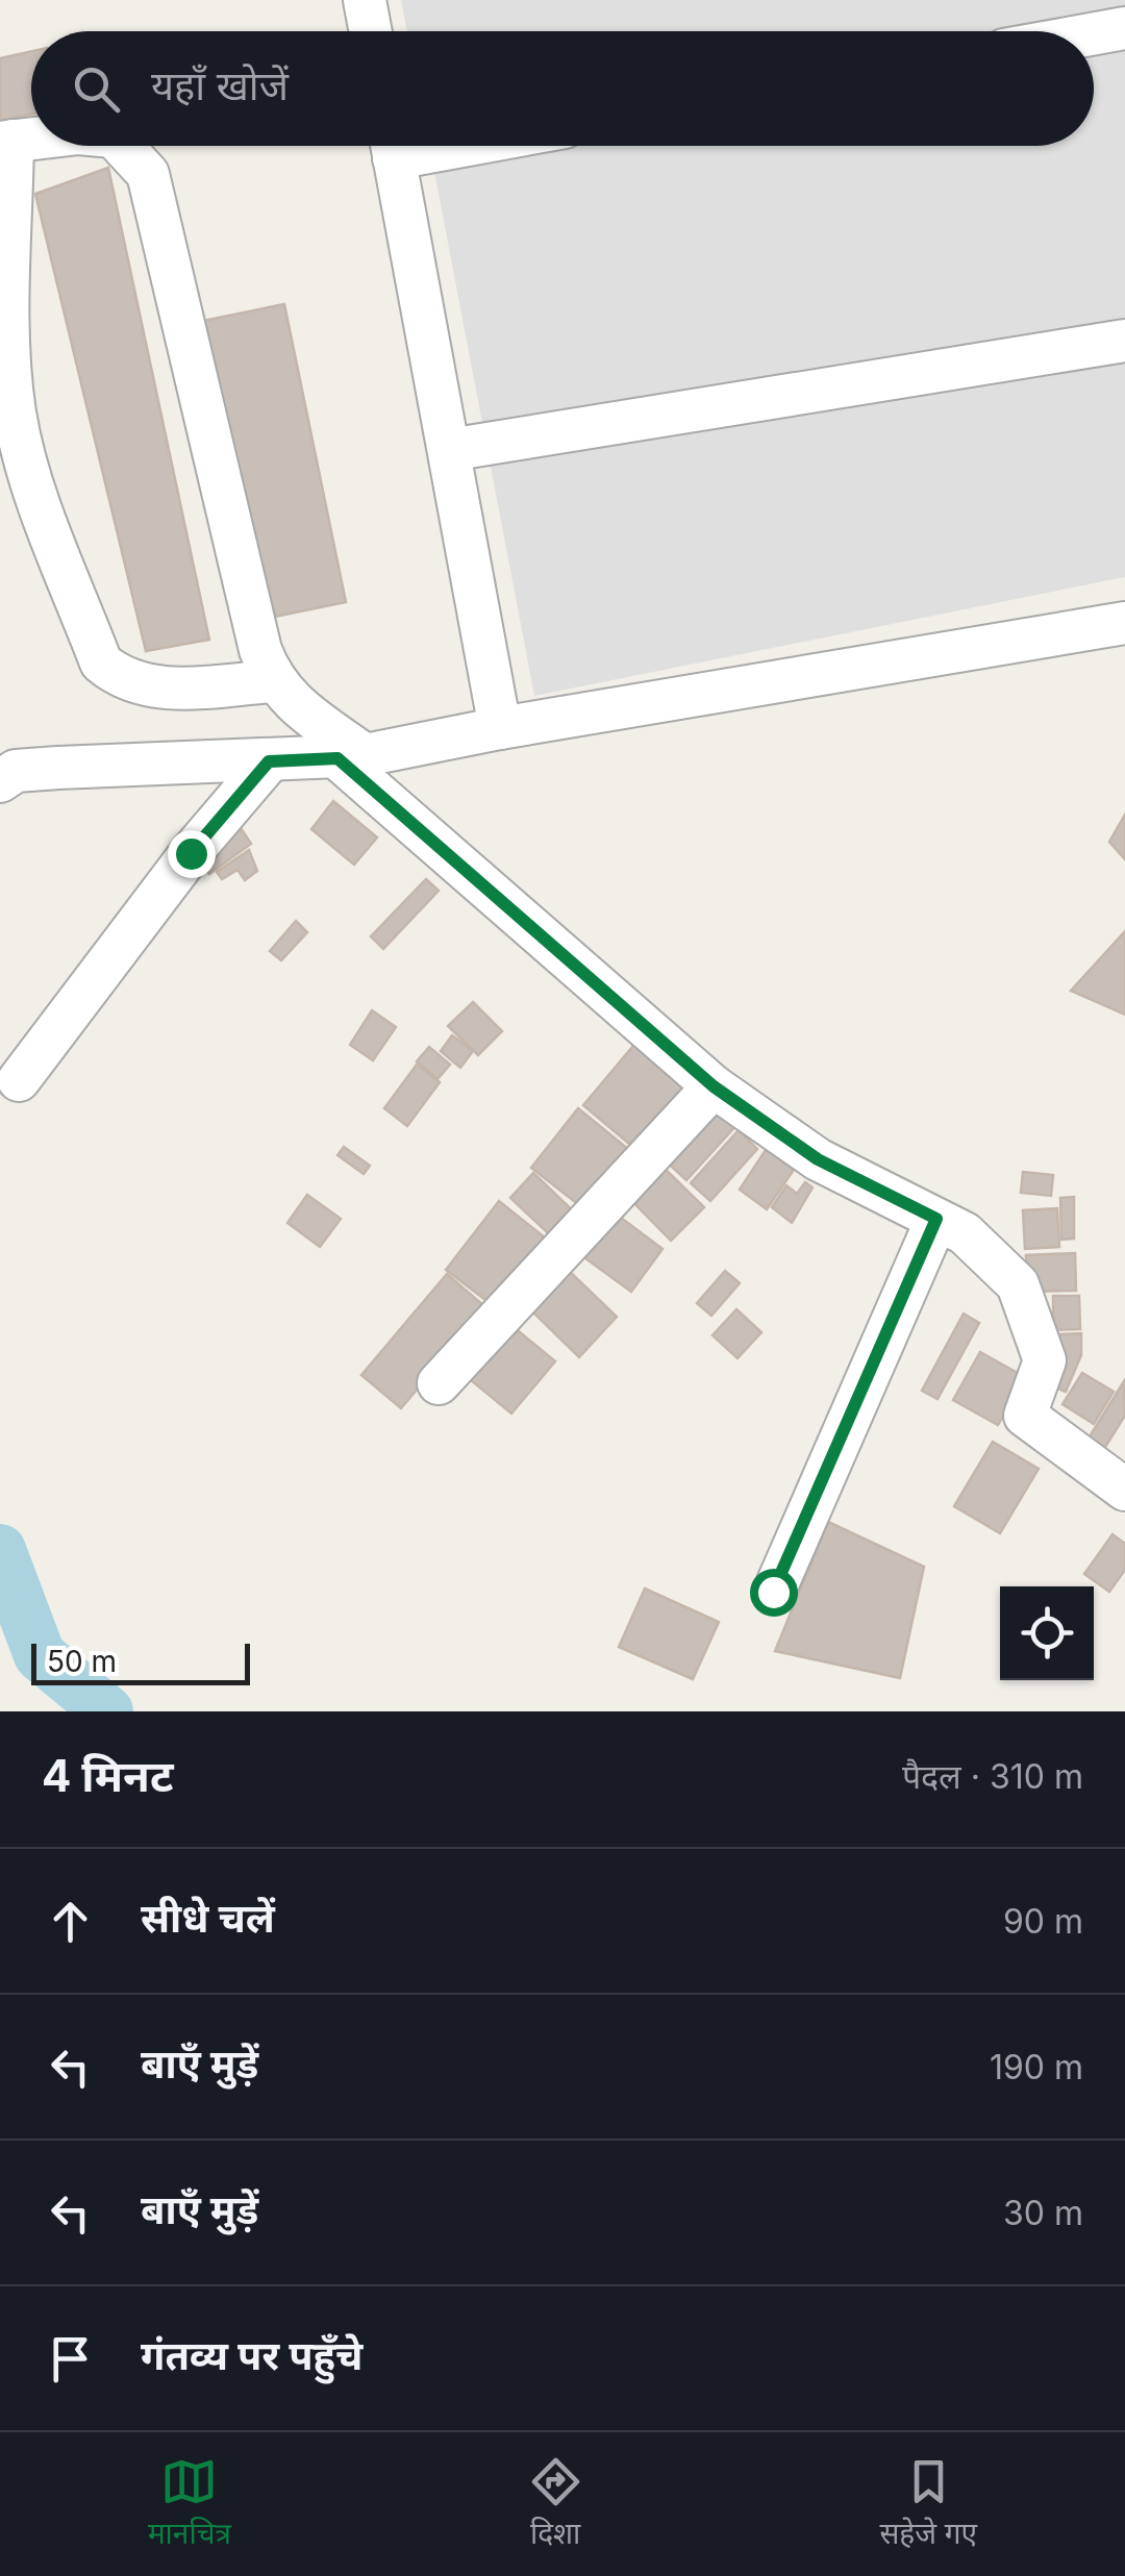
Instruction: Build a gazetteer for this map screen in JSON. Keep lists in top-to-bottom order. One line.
{"scale_bar":"50 m","page":{"search":"यहाँ खोजें","scale":"50 m","heading":["4 मिनट","पैदल · 310 m"],"list":[["सीधे चलें","90 m"],["बाएँ मुड़ें","190 m"],["बाएँ मुड़ें","30 m"],"गंतव्य पर पहुँचे"],"nav":["मानचित्र","दिशा","सहेजे गए"]}}
